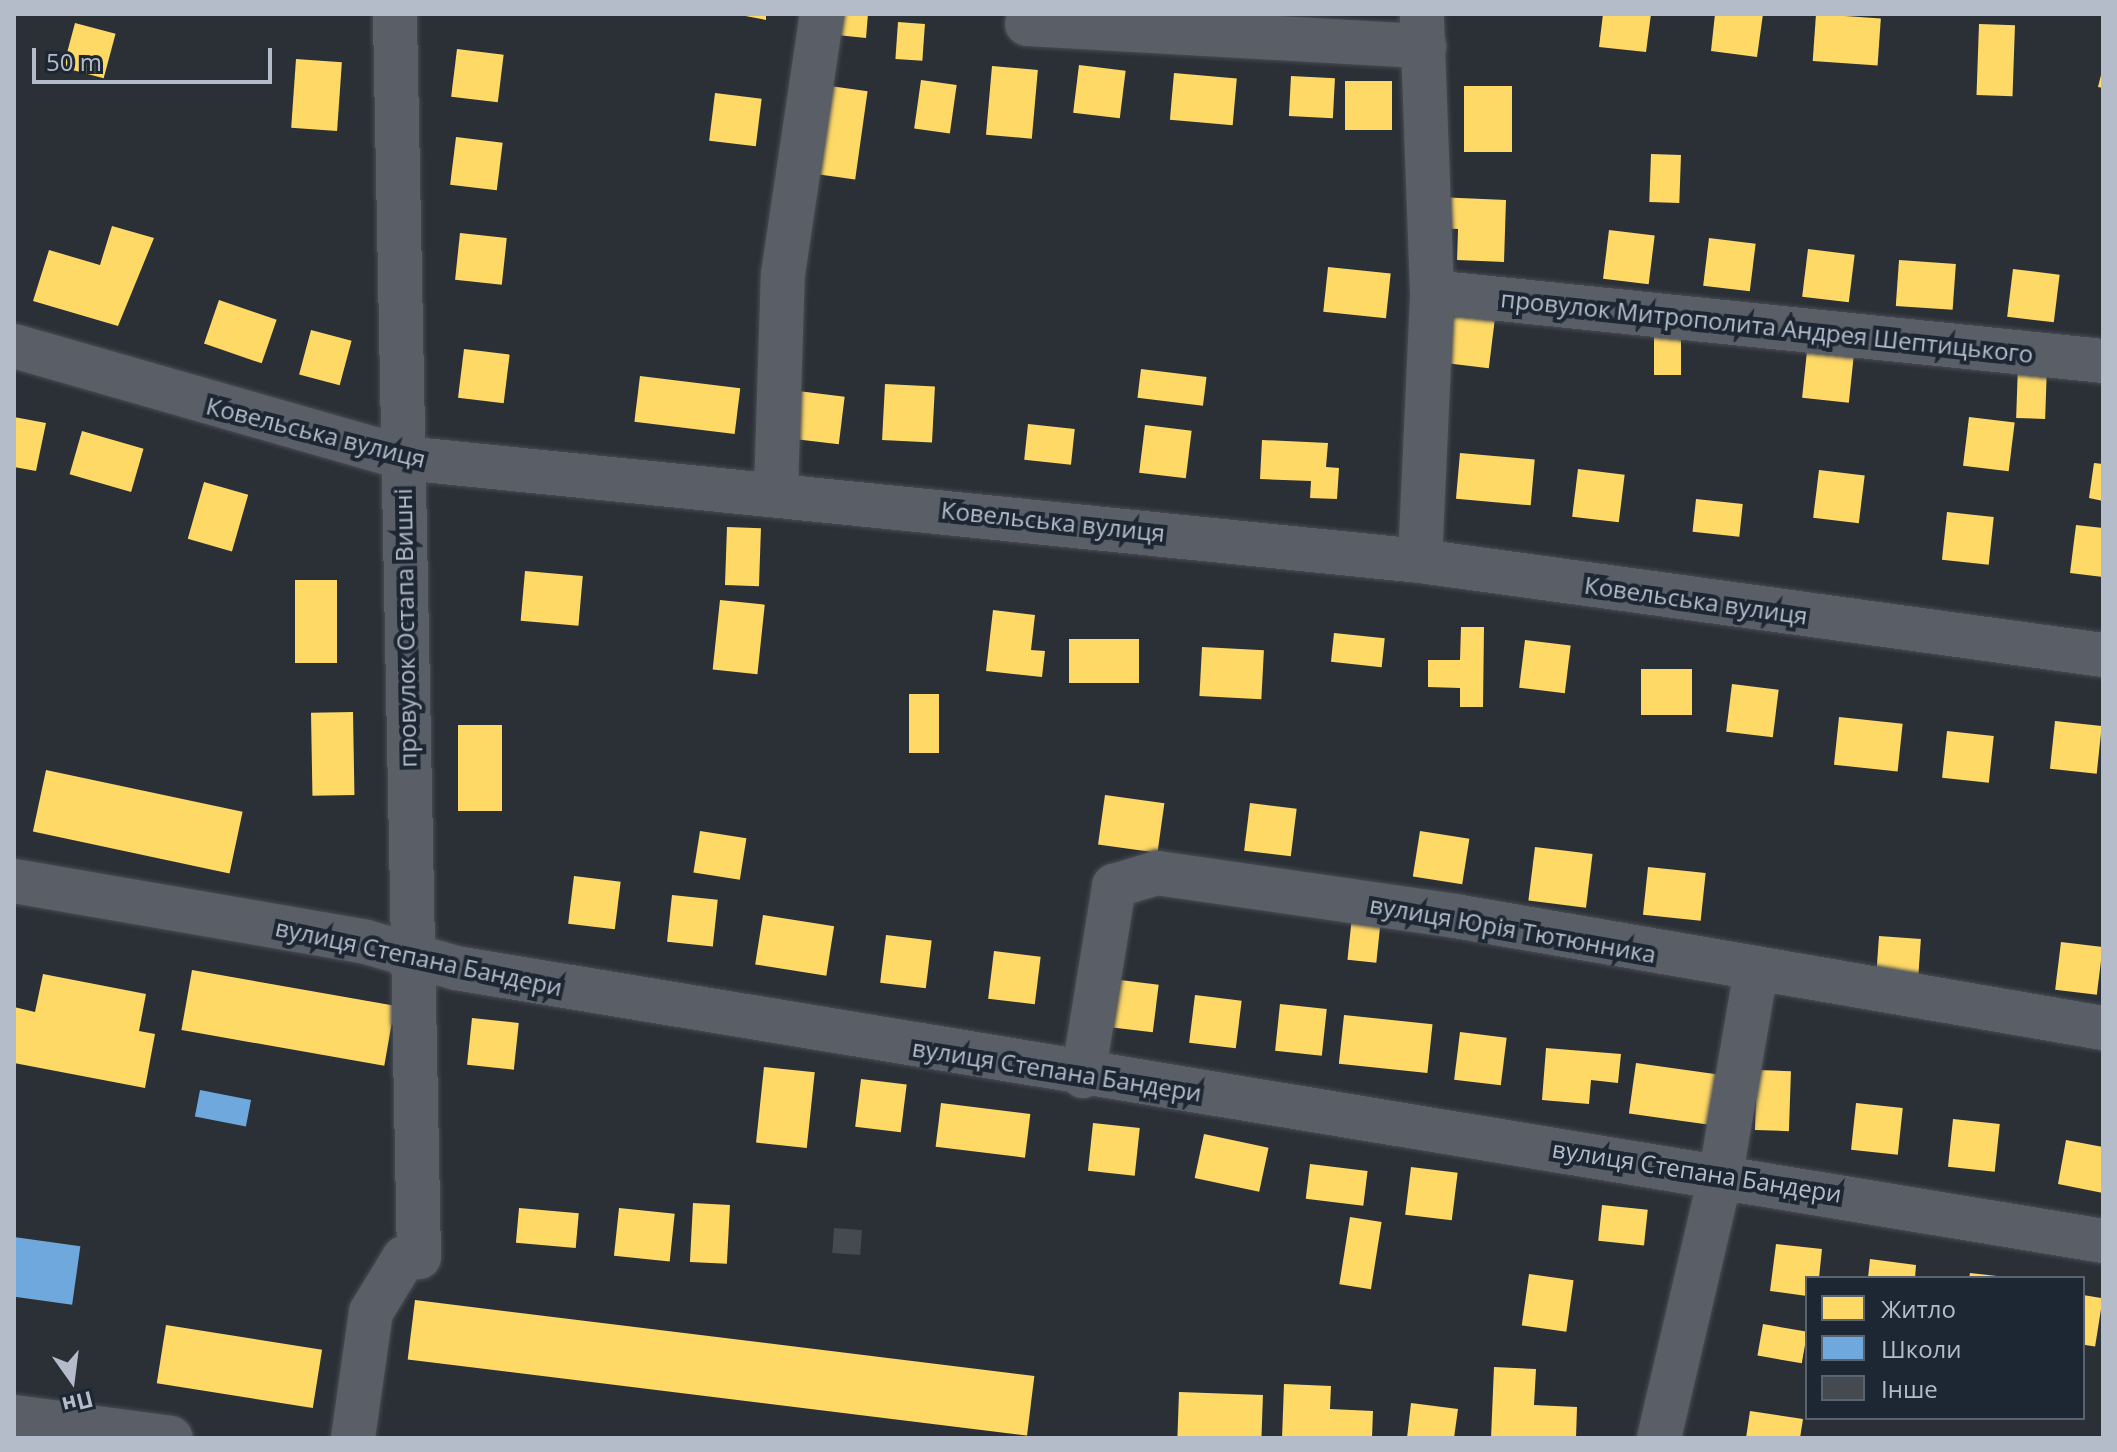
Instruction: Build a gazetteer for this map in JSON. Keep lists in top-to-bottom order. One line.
{"streets":{"street":["провулок Митрополита Андрея Шептицького","Ковельська вулиця","провулок Остапа Вишні","вулиця Юрія Тютюнника","вулиця Степана Бандери"]},"crossings":[["Ковельська вулиця","провулок Остапа Вишні"],["провулок Остапа Вишні","вулиця Степана Бандери"],["вулиця Юрія Тютюнника","вулиця Степана Бандери"]],"legend":["Житло","Школи","Інше"],"scale_bar":"50 m","north":"bottom"}
